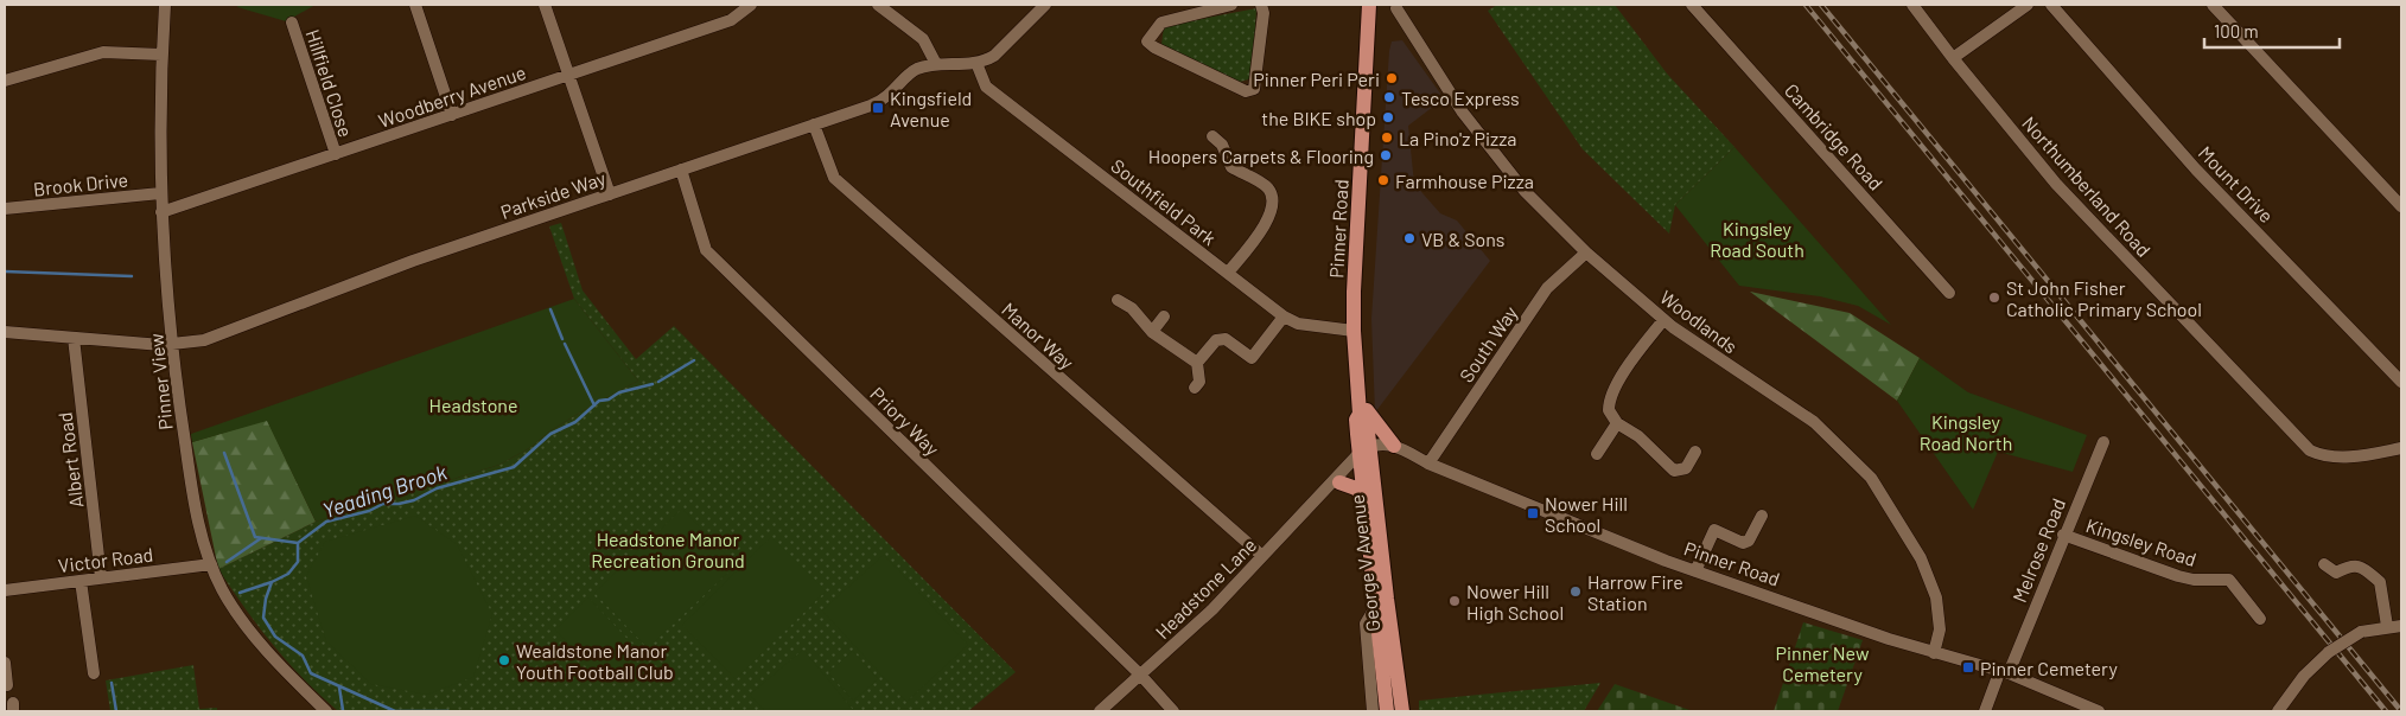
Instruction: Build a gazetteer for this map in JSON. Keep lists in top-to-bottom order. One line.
{"streets":{"main road":["Pinner Road","George V Avenue"],"street":["Hillfield Close","Woodberry Avenue","Cambridge Road","Brook Drive","Mount Drive","Northumberland Road","Parkside Way","Southfield Park","Woodlands","Manor Way","South Way","Pinner View","Priory Way","Albert Road","Kingsley Road","Melrose Road","Victor Road","Headstone Lane"]},"crossings":[["Hillfield Close","Woodberry Avenue"],["Woodberry Avenue","Pinner View"],["Brook Drive","Pinner View"],["Parkside Way","Manor Way"],["Parkside Way","Pinner View"],["Parkside Way","Priory Way"],["Parkside Way","Albert Road"],["Southfield Park","Pinner Road"],["Pinner Road","Woodlands"],["Pinner Road","South Way"],["Pinner Road","Melrose Road"],["Pinner Road","George V Avenue"],["Pinner Road","Headstone Lane"],["Woodlands","South Way"],["Manor Way","Headstone Lane"],["Pinner View","Victor Road"],["Priory Way","Headstone Lane"],["Albert Road","Victor Road"],["Kingsley Road","Melrose Road"],["George V Avenue","Headstone Lane"]],"water":["Yeading Brook"],"parks":["Kingsley Road South","Headstone","Kingsley Road North","Headstone Manor Recreation Ground","Pinner New Cemetery"],"places":{"other":["Pinner Peri Peri","Tesco Express","the BIKE shop","La Pino'z Pizza","Hoopers Carpets & Flooring","Farmhouse Pizza","VB & Sons","St John Fisher Catholic Primary School","Harrow Fire Station","Nower Hill High School","Wealdstone Manor Youth Football Club"],"transit":["Kingsfield Avenue","Nower Hill School","Pinner Cemetery"]},"scale_bar":"100 m"}
